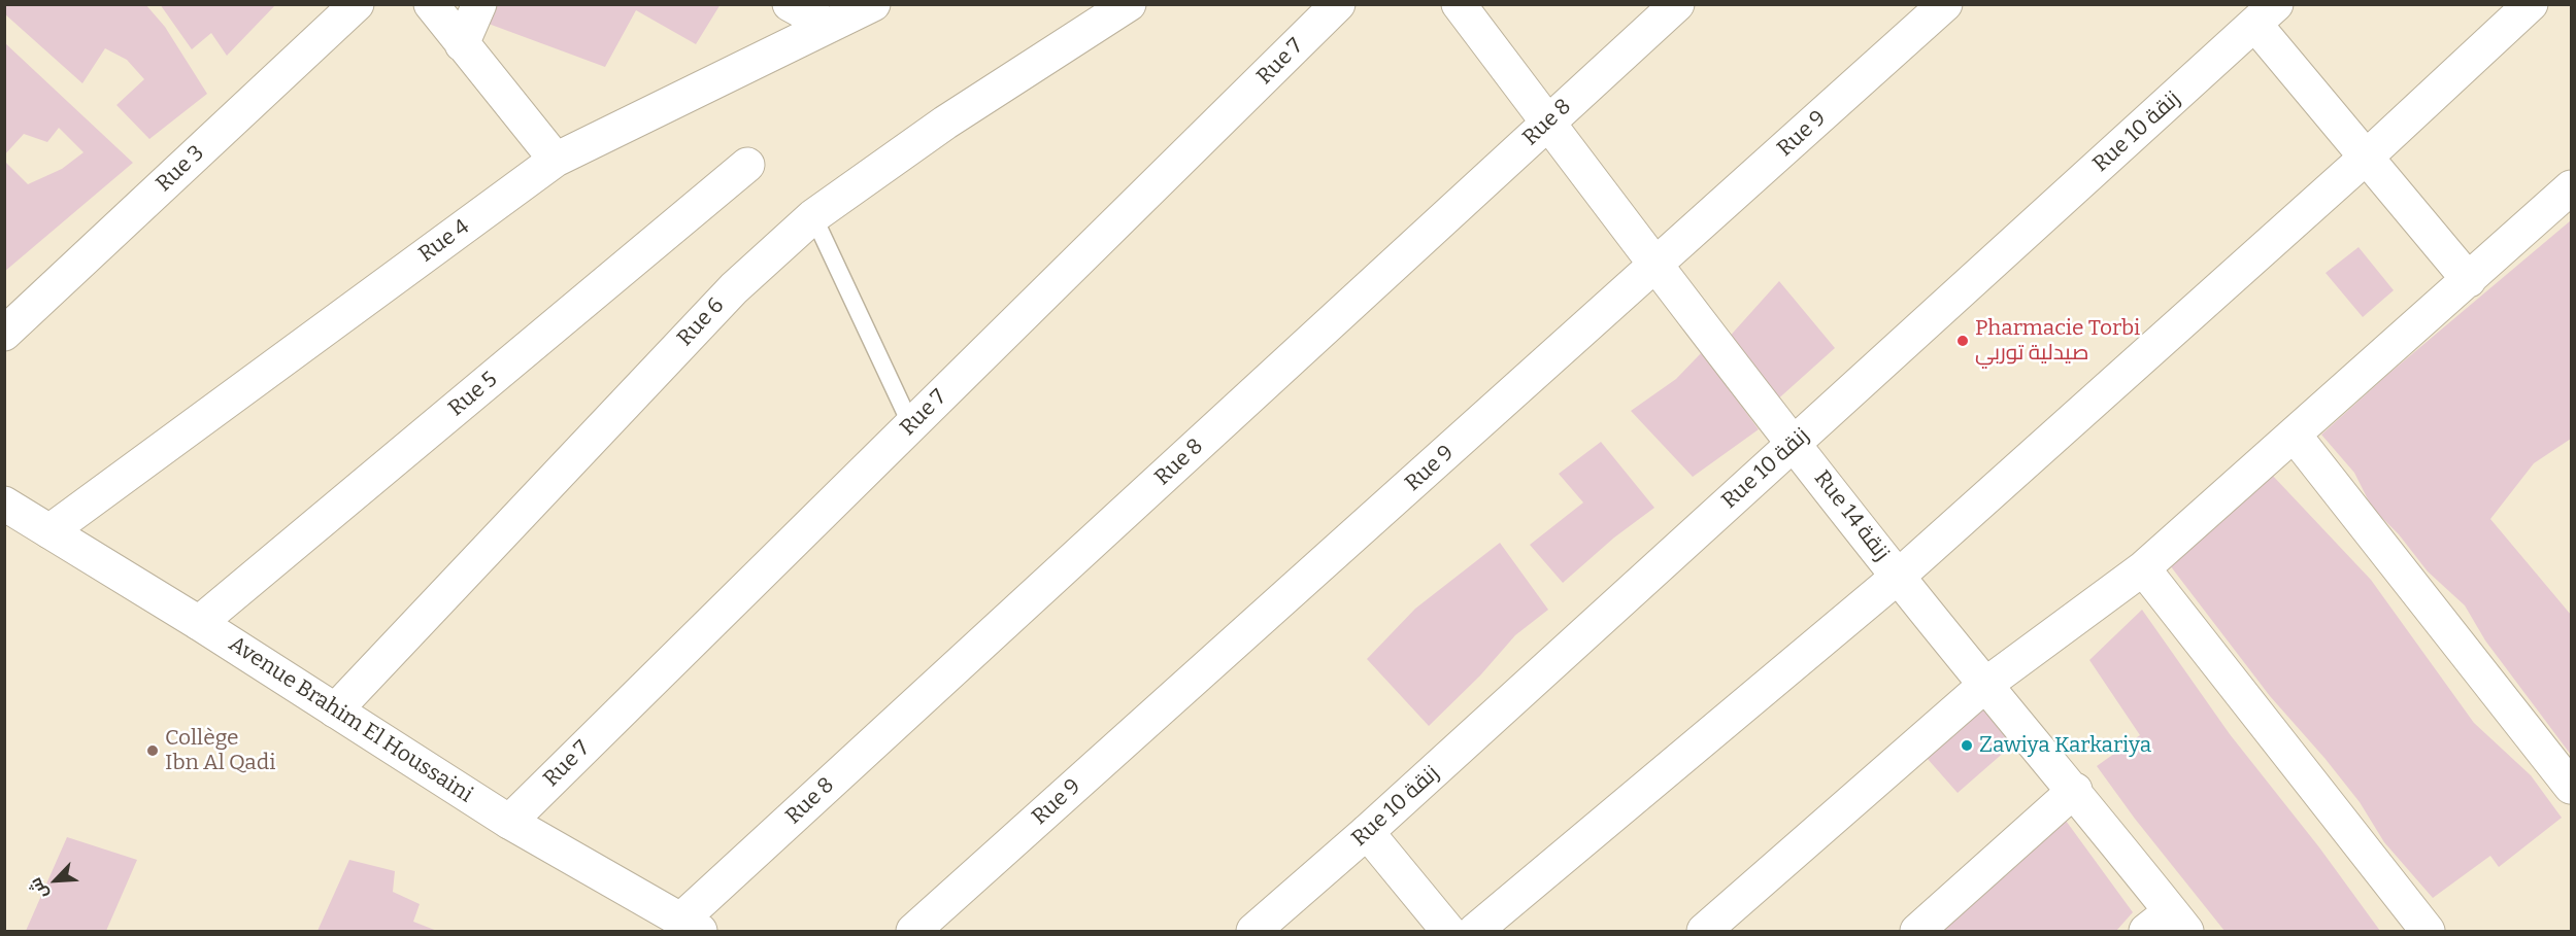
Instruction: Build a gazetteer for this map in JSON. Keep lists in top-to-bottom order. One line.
{"streets":{"street":["Rue 7","Rue 8","Rue 10 زنقة","Rue 9","Rue 3","Rue 4","Rue 6","Rue 5","Rue 14 زنقة","Avenue Brahim El Houssaini"]},"crossings":[["Rue 7","Avenue Brahim El Houssaini"],["Rue 8","Rue 14 زنقة"],["Rue 8","Avenue Brahim El Houssaini"],["Rue 10 زنقة","Rue 14 زنقة"],["Rue 9","Rue 14 زنقة"],["Rue 4","Avenue Brahim El Houssaini"],["Rue 6","Avenue Brahim El Houssaini"],["Rue 5","Avenue Brahim El Houssaini"]],"places":["Pharmacie Torbi صيدلية توربي","Zawiya Karkariya","Collège Ibn Al Qadi"],"north":"bottom left"}
